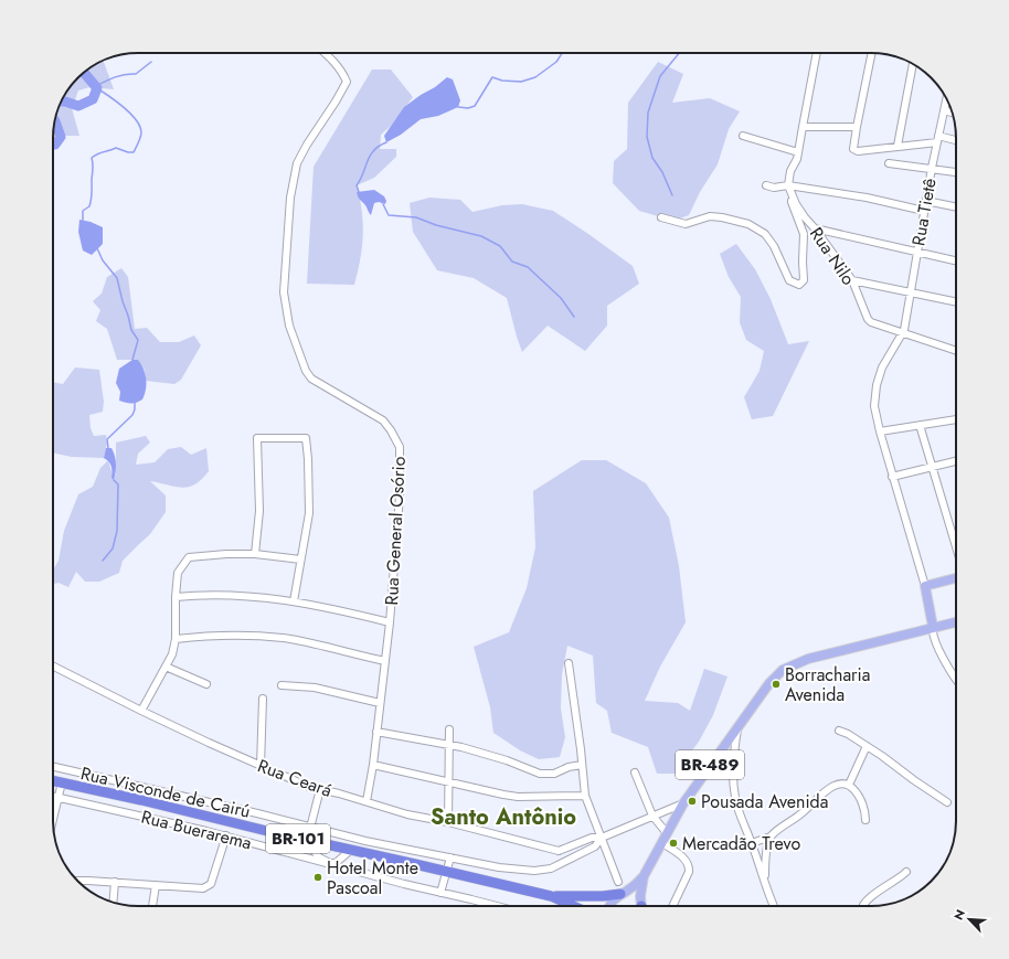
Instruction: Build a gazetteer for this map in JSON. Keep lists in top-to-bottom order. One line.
{"streets":{"highway":["BR-101"],"main road":["BR-489"],"street":["Rua Tietê","Rua Nilo","Rua General Osório","Rua Ceará","Rua Visconde de Cairú","Rua Buerarema"]},"crossings":[["Rua Tietê","Rua Nilo"],["Rua General Osório","Rua Ceará"]],"districts":["Santo Antônio"],"places":["Borracharia Avenida","Pousada Avenida","Mercadão Trevo","Hotel Monte Pascoal"],"north":"top left"}
